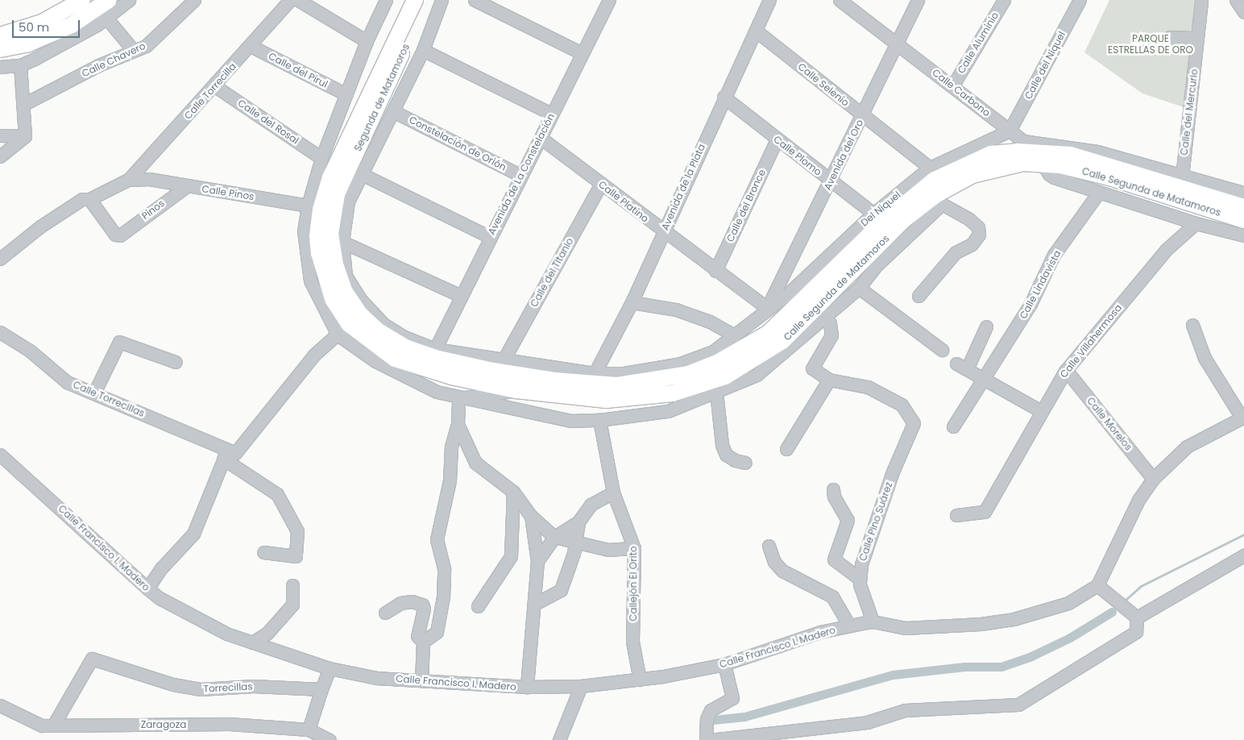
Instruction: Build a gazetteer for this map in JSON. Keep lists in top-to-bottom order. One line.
{"streets":{"main road":["Segunda de Matamoros","Calle Segunda de Matamoros"],"street":["Calle Aluminio","Calle Chavero","Calle del Níquel","Calle del Pirul","Calle Selenio","Calle Torrecilla","Calle Carbono","Calle del Mercurio","Calle del Rosal","Constelación de Orión","Avenida del Oro","Calle Plomo","Avenida de La Constelación","Avenida de la Plata","Calle Pinos","Calle Platino","Calle del Bronce","Del Niquel","Pinos","Calle del Titanio","Calle Lindavista","Calle Villahermosa","Calle Torrecillas","Calle Morelos","Calle Pino Suárez","Calle Francisco I. Madero","Callejón El Orito","Torrecillas","Zaragoza"]},"crossings":[["Calle Aluminio","Calle Carbono"],["Calle del Níquel","Calle Carbono"],["Calle del Níquel","Del Niquel"],["Calle del Pirul","Calle Torrecilla"],["Calle Selenio","Avenida del Oro"],["Calle Selenio","Avenida de la Plata"],["Calle Selenio","Del Niquel"],["Calle Torrecilla","Calle del Rosal"],["Calle Torrecilla","Calle Pinos"],["Calle Torrecilla","Pinos"],["Calle Carbono","Avenida del Oro"],["Calle Carbono","Calle Segunda de Matamoros"],["Calle Carbono","Del Niquel"],["Calle Carbono","Calle Lindavista"],["Calle Carbono","Calle Villahermosa"],["Segunda de Matamoros","Calle Segunda de Matamoros"],["Constelación de Orión","Avenida de La Constelación"],["Avenida del Oro","Calle Plomo"],["Avenida del Oro","Calle Platino"],["Avenida del Oro","Del Niquel"],["Calle Plomo","Avenida de la Plata"],["Calle Plomo","Calle del Bronce"],["Calle Plomo","Del Niquel"],["Avenida de La Constelación","Calle Platino"],["Avenida de la Plata","Calle Platino"],["Calle Pinos","Pinos"],["Calle Platino","Calle del Bronce"],["Calle Platino","Del Niquel"],["Calle Platino","Calle del Titanio"],["Calle Villahermosa","Calle Morelos"],["Calle Pino Suárez","Calle Francisco I. Madero"],["Calle Francisco I. Madero","Callejón El Orito"],["Torrecillas","Zaragoza"]],"parks":["PARQUE ESTRELLAS DE ORO"],"scale_bar":"50 m"}
